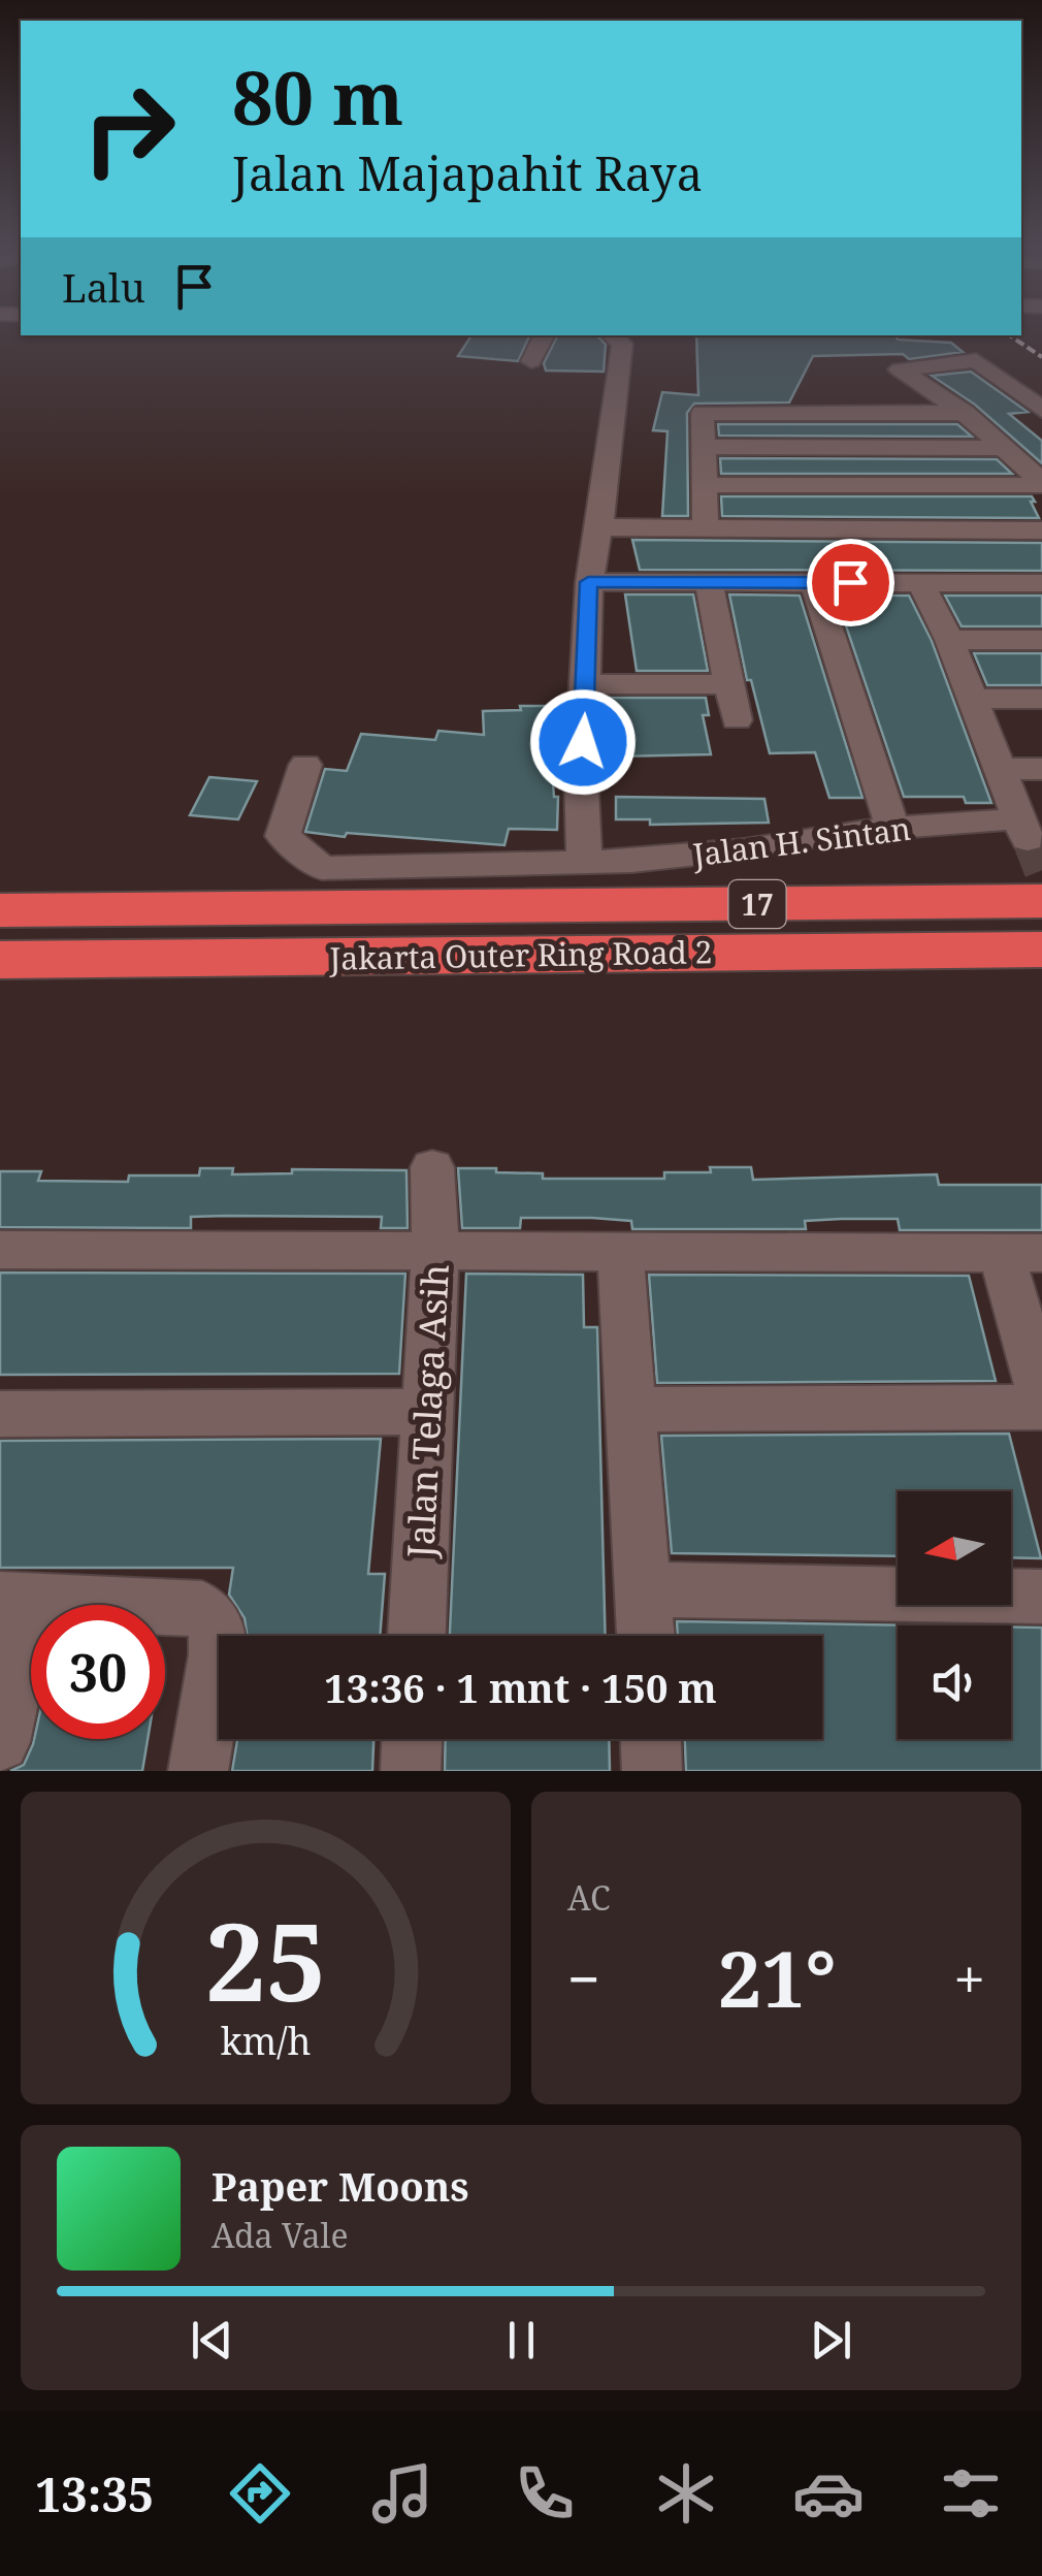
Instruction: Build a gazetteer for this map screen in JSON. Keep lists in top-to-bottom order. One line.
{"streets":{"highway":["17","Jakarta Outer Ring Road 2"],"street":["Jalan H. Sintan","Jalan Telaga Asih"]},"north":"left","page":{"turn":["80 m","Jalan Majapahit Raya"],"then":"Lalu","limit":"30","trip":"13:36 · 1 mnt · 150 m","tile":"AC","heat":["−","21°","+"],"song":["Paper Moons","Ada Vale"],"tabs":"13:35","gauge":["25","km/h"]}}
